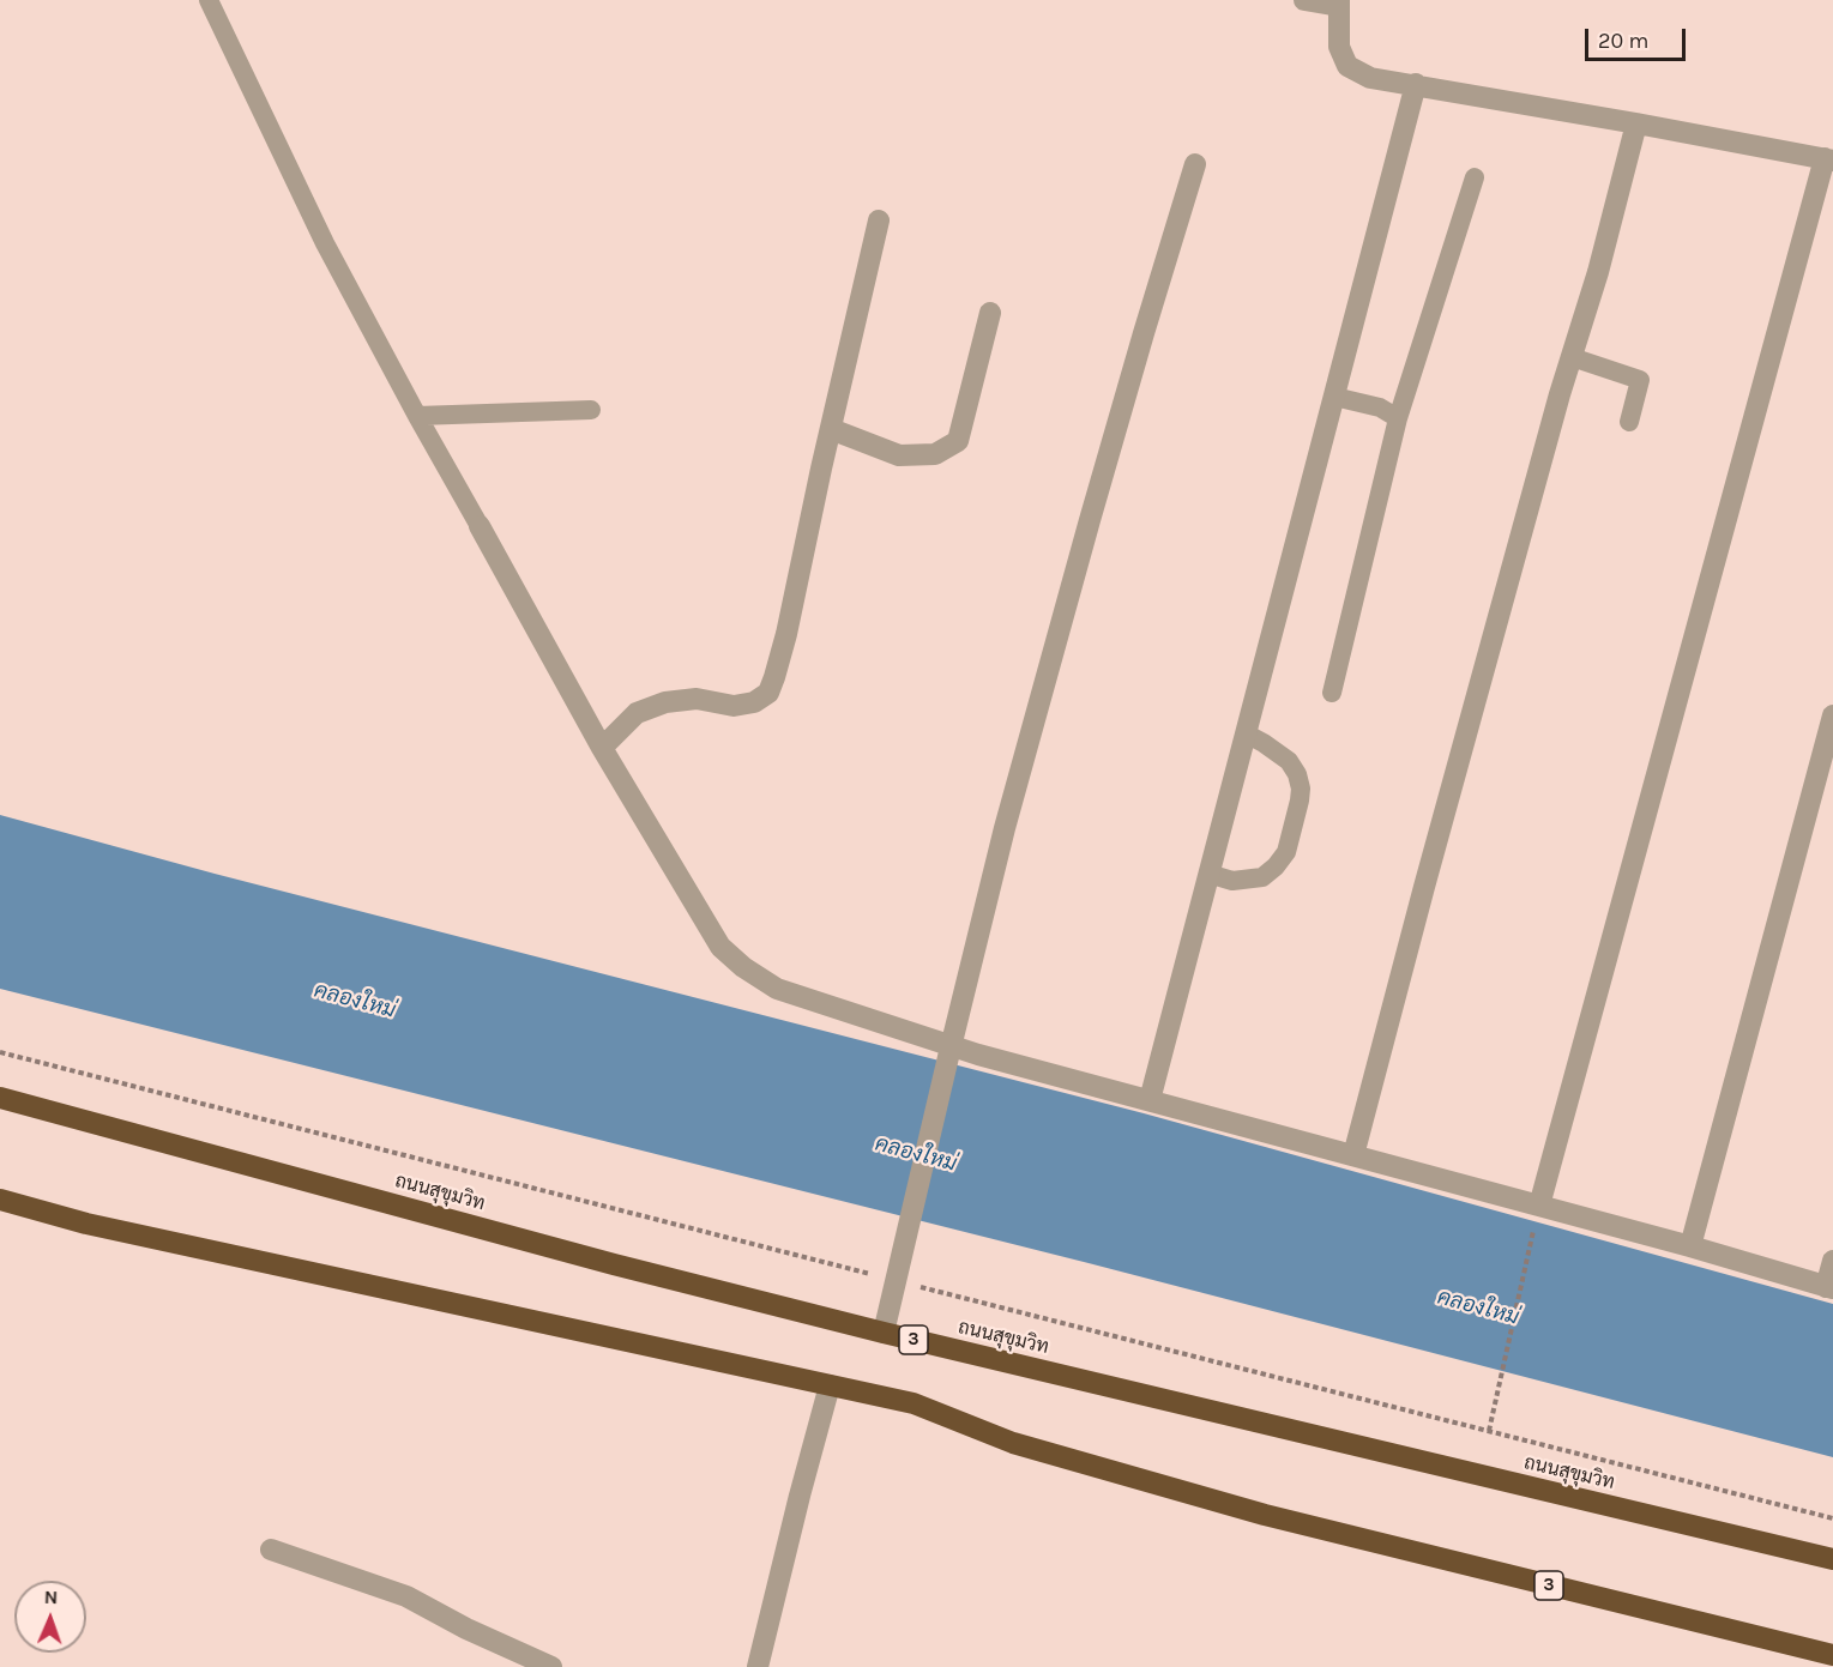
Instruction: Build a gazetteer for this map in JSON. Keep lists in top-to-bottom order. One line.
{"streets":{"highway":["ถนนสุขุมวิท","3"]},"water":["คลองใหม่"],"scale_bar":"20 m","north":"top"}
